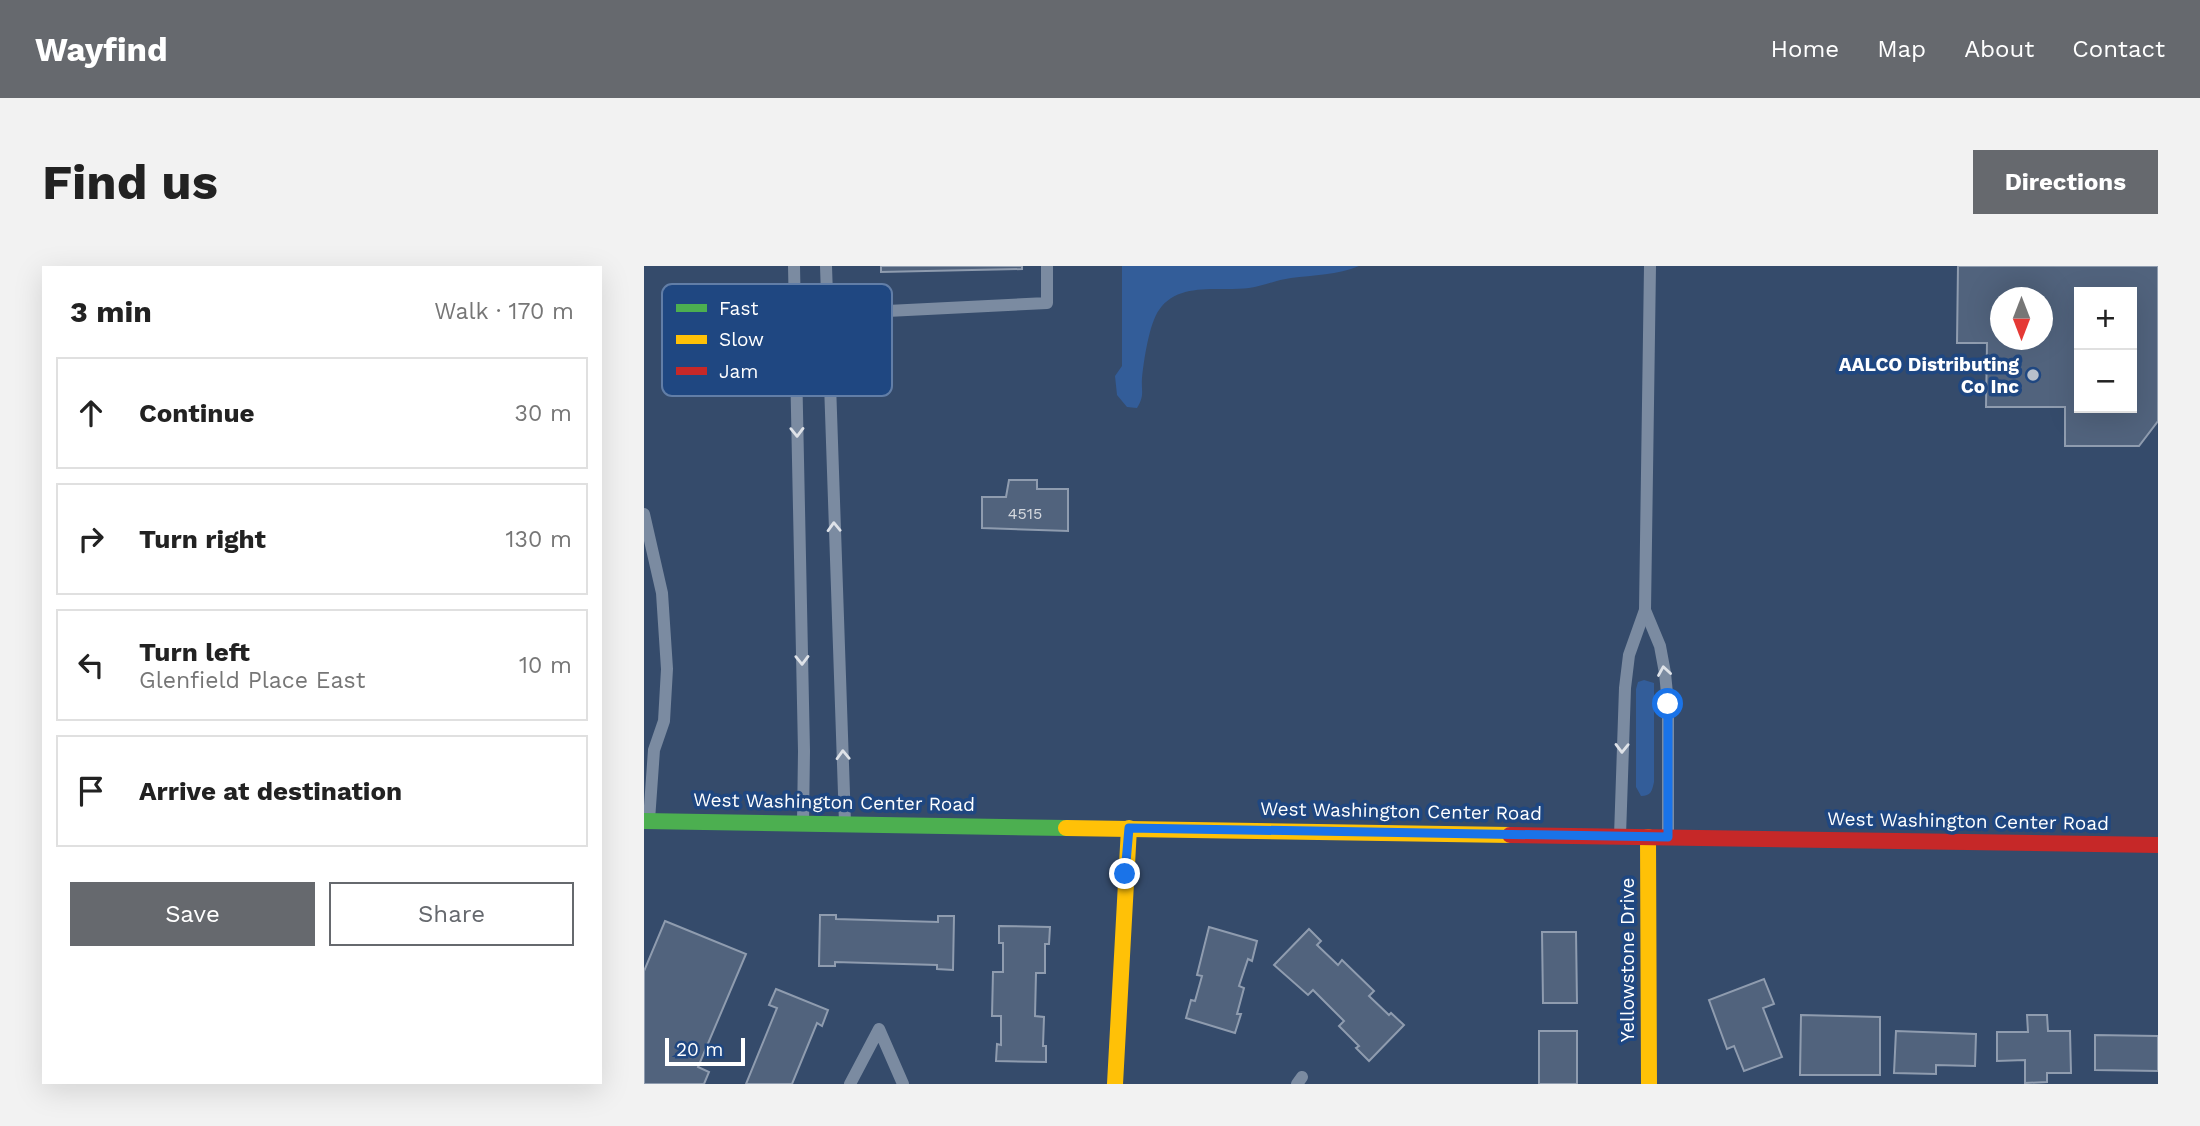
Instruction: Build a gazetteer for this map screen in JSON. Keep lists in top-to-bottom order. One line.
{"streets":{"main road":["West Washington Center Road","Yellowstone Drive"]},"crossings":[["West Washington Center Road","Yellowstone Drive"]],"places":["AALCO Distributing Co Inc"],"house_numbers":["4515"],"legend":["Fast","Slow","Jam"],"scale_bar":"20 m","north":"bottom","page":{"header":"Wayfind","nav":["Home","Map","About","Contact"],"buttons":["Directions",["Save","Share"]],"title":"Find us","heading":["3 min","Walk · 170 m"],"map_buttons":["+","−"],"list":[["Continue","30 m"],["Turn right","130 m"],["Turn left","Glenfield Place East","10 m"],"Arrive at destination"],"scale":"20 m"}}
